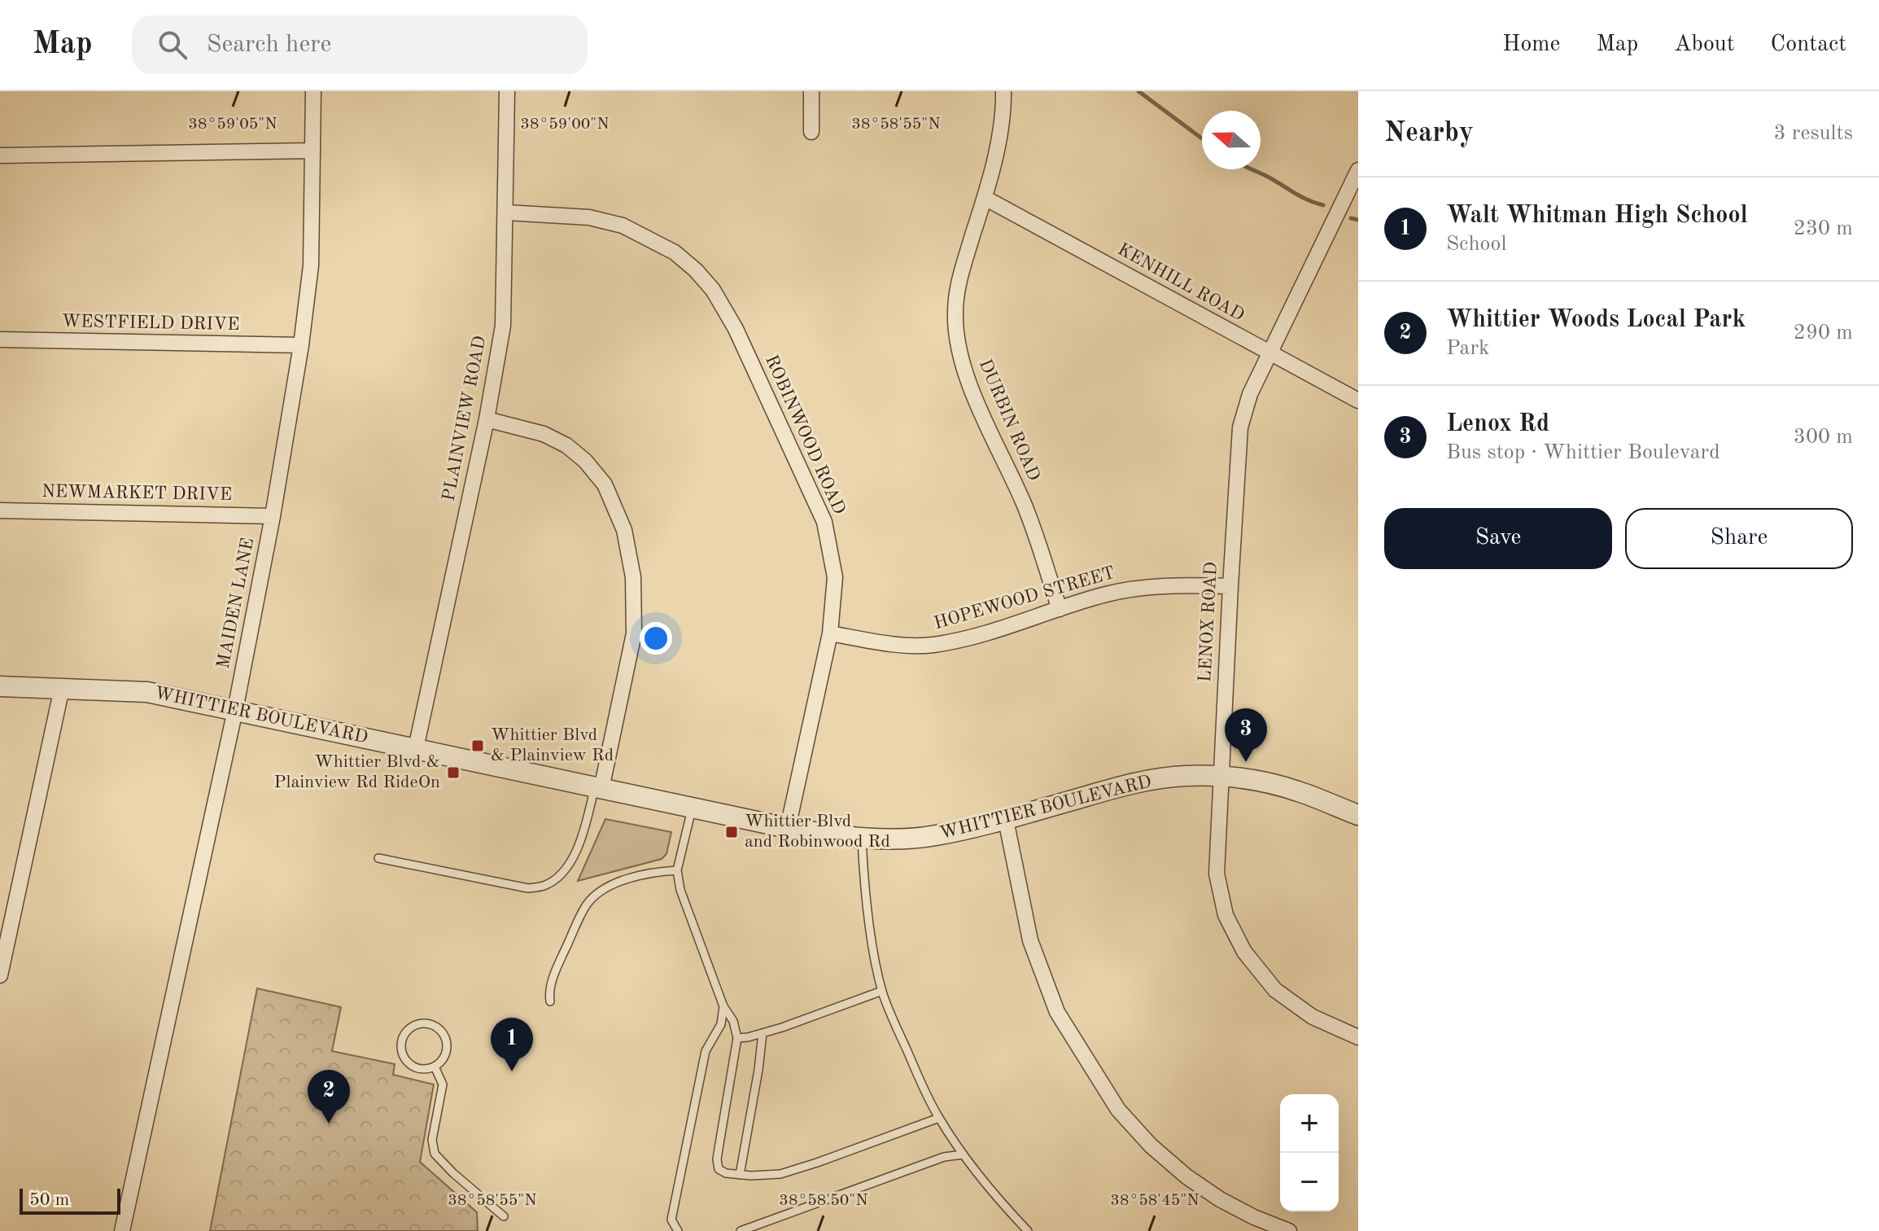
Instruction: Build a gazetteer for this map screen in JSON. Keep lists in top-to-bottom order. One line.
{"streets":{"street":["KENHILL ROAD","WESTFIELD DRIVE","PLAINVIEW ROAD","DURBIN ROAD","ROBINWOOD ROAD","NEWMARKET DRIVE","HOPEWOOD STREET","MAIDEN LANE","LENOX ROAD","WHITTIER BOULEVARD"]},"crossings":[["KENHILL ROAD","DURBIN ROAD"],["KENHILL ROAD","LENOX ROAD"],["WESTFIELD DRIVE","MAIDEN LANE"],["PLAINVIEW ROAD","ROBINWOOD ROAD"],["PLAINVIEW ROAD","WHITTIER BOULEVARD"],["DURBIN ROAD","HOPEWOOD STREET"],["ROBINWOOD ROAD","HOPEWOOD STREET"],["ROBINWOOD ROAD","WHITTIER BOULEVARD"],["NEWMARKET DRIVE","MAIDEN LANE"],["HOPEWOOD STREET","LENOX ROAD"],["MAIDEN LANE","WHITTIER BOULEVARD"],["LENOX ROAD","WHITTIER BOULEVARD"]],"places":{"transit":["Whittier Blvd & Plainview Rd","Whittier Blvd & Plainview Rd RideOn","Whittier Blvd and Robinwood Rd"]},"scale_bar":"50 m","north":"left","page":{"header":"Map","search":"Search here","nav":["Home","Map","About","Contact"],"heading":["Nearby","3 results"],"list":[{"mark":"1","name":"Walt Whitman High School","note":"School","value":"230 m"},{"mark":"2","name":"Whittier Woods Local Park","note":"Park","value":"290 m"},{"mark":"3","name":"Lenox Rd","note":"Bus stop · Whittier Boulevard","value":"300 m"}],"buttons":["Save","Share"],"pins":["3","1","2"],"map_buttons":["+","−"],"scale":"50 m"},"coordinates":["38°59'05\"N","38°59'00\"N","38°58'55\"N","38°58'50\"N","38°58'45\"N"]}
